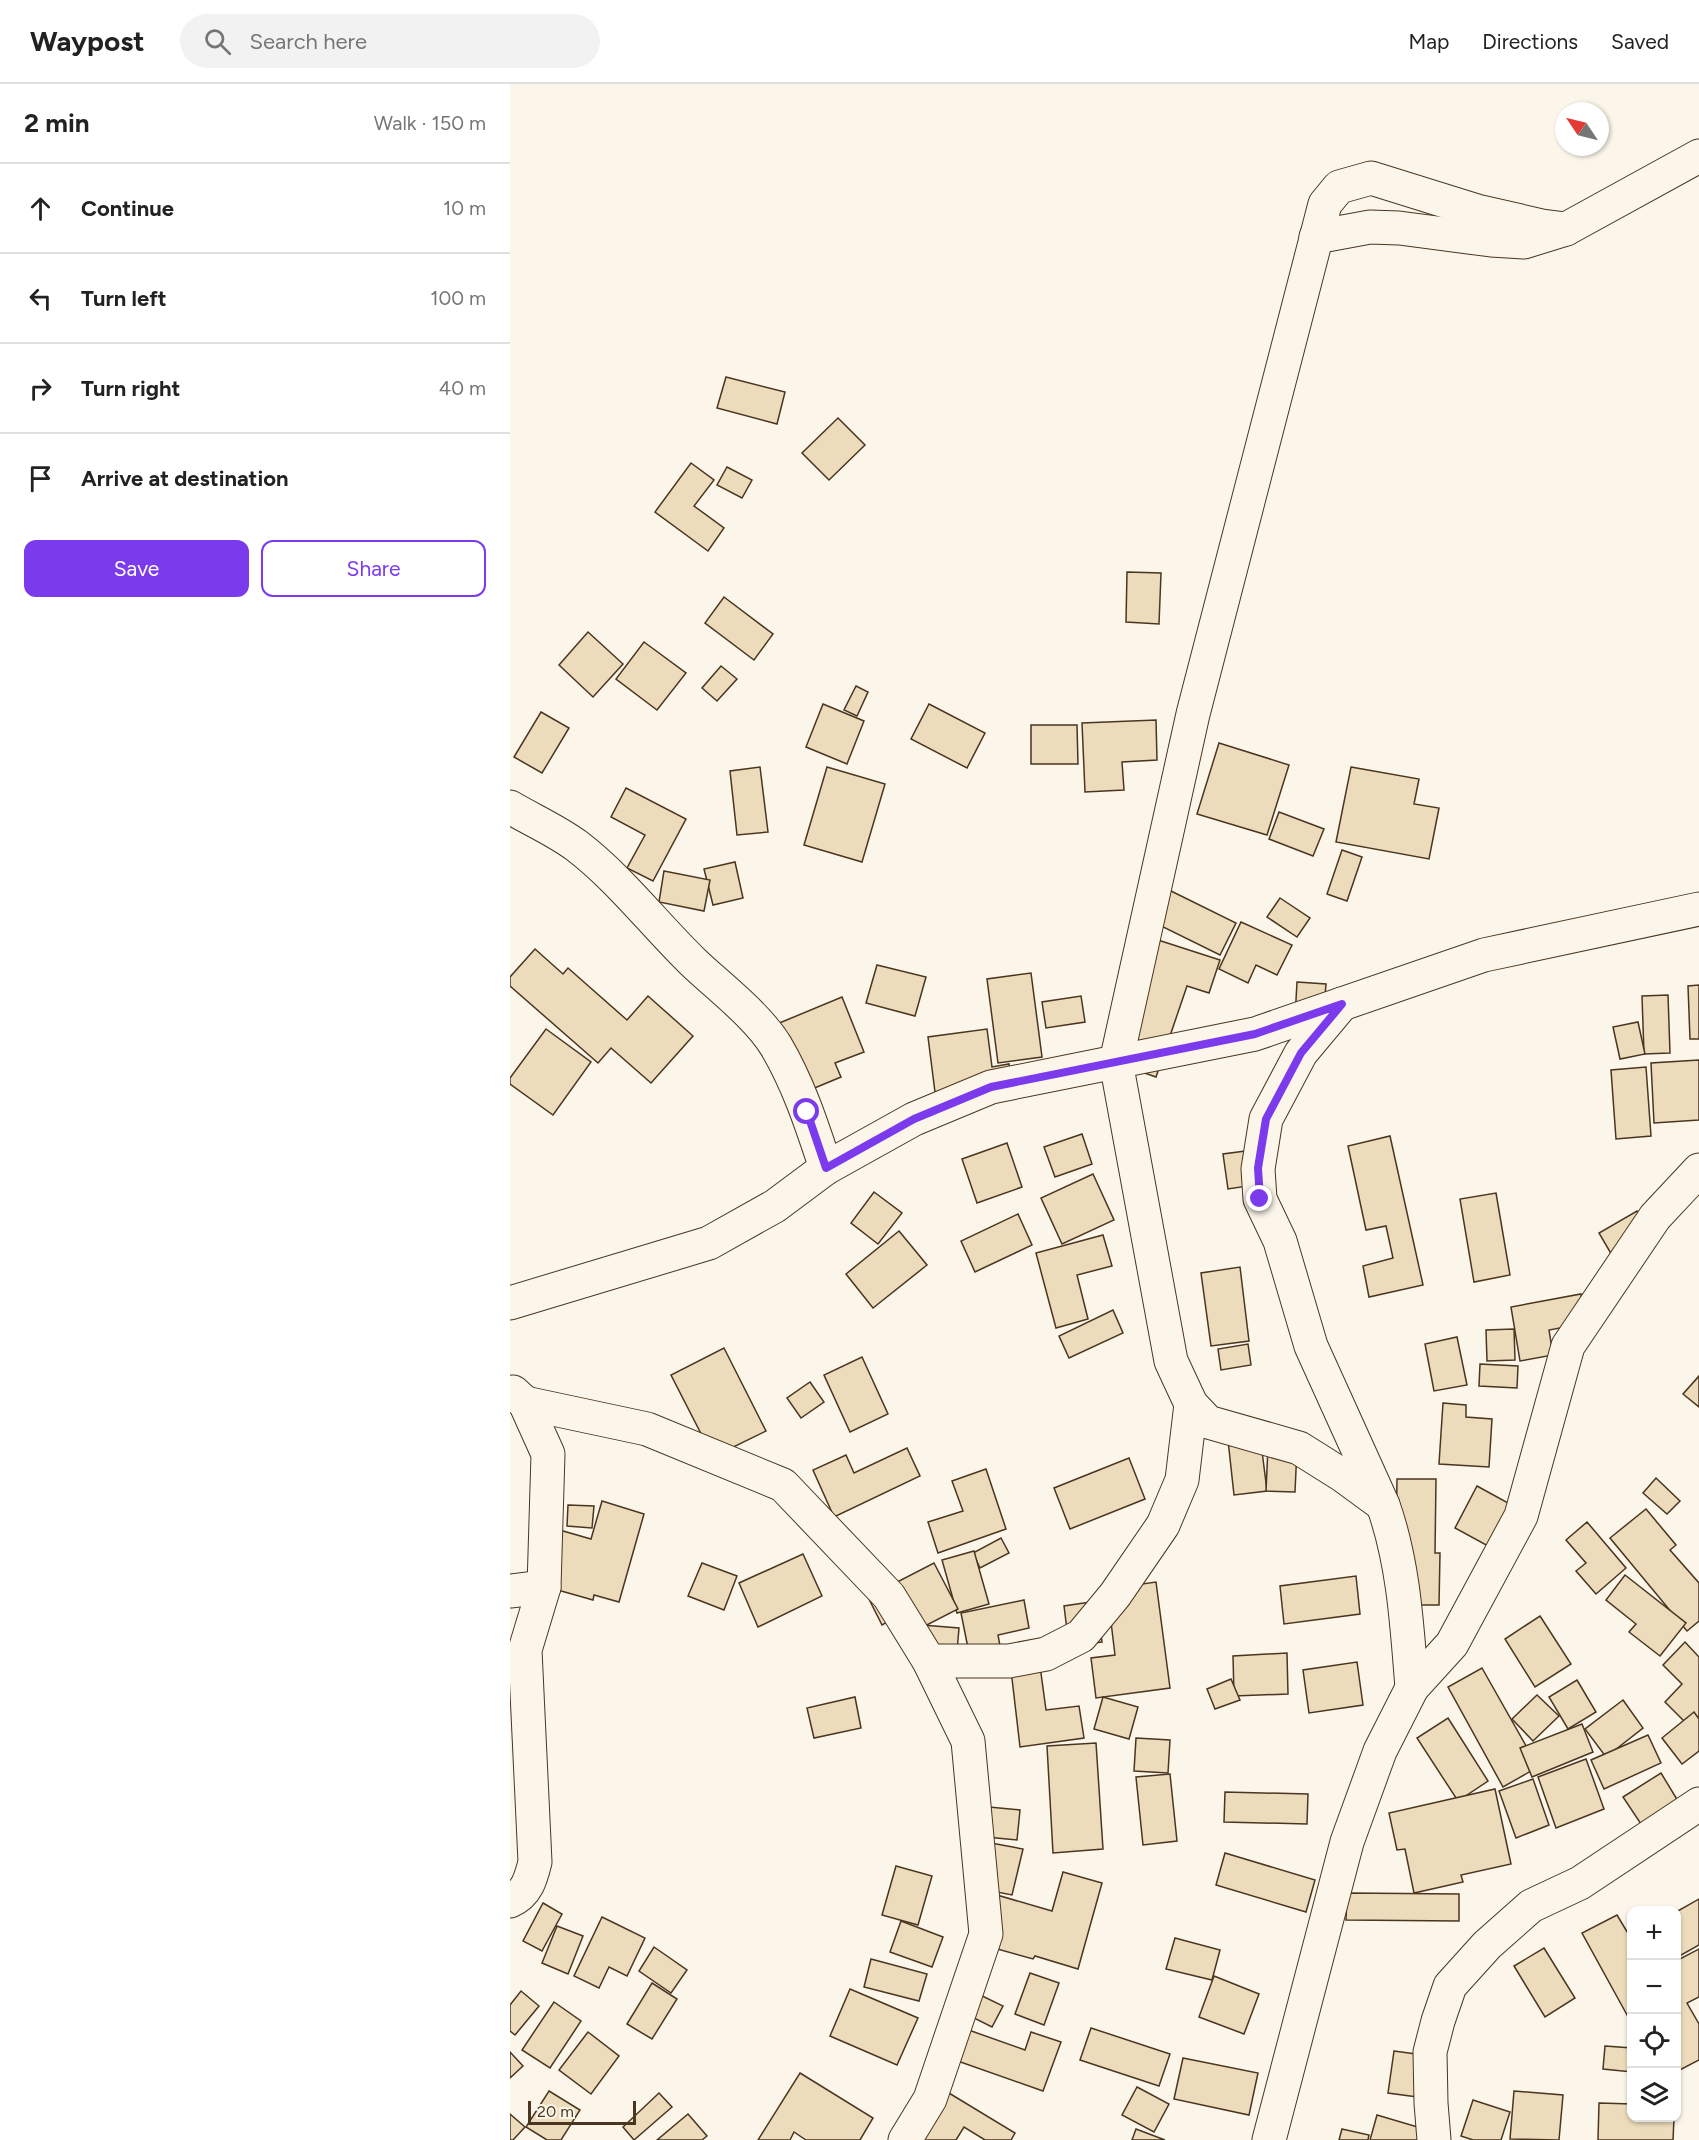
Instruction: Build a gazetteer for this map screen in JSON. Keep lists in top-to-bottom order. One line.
{"scale_bar":"20 m","north":"top left","page":{"header":"Waypost","search":"Search here","nav":["Map","Directions","Saved"],"heading":["2 min","Walk · 150 m"],"list":[["Continue","10 m"],["Turn left","100 m"],["Turn right","40 m"],"Arrive at destination"],"buttons":["Save","Share"],"map_buttons":["+","−"],"scale":"20 m"}}
